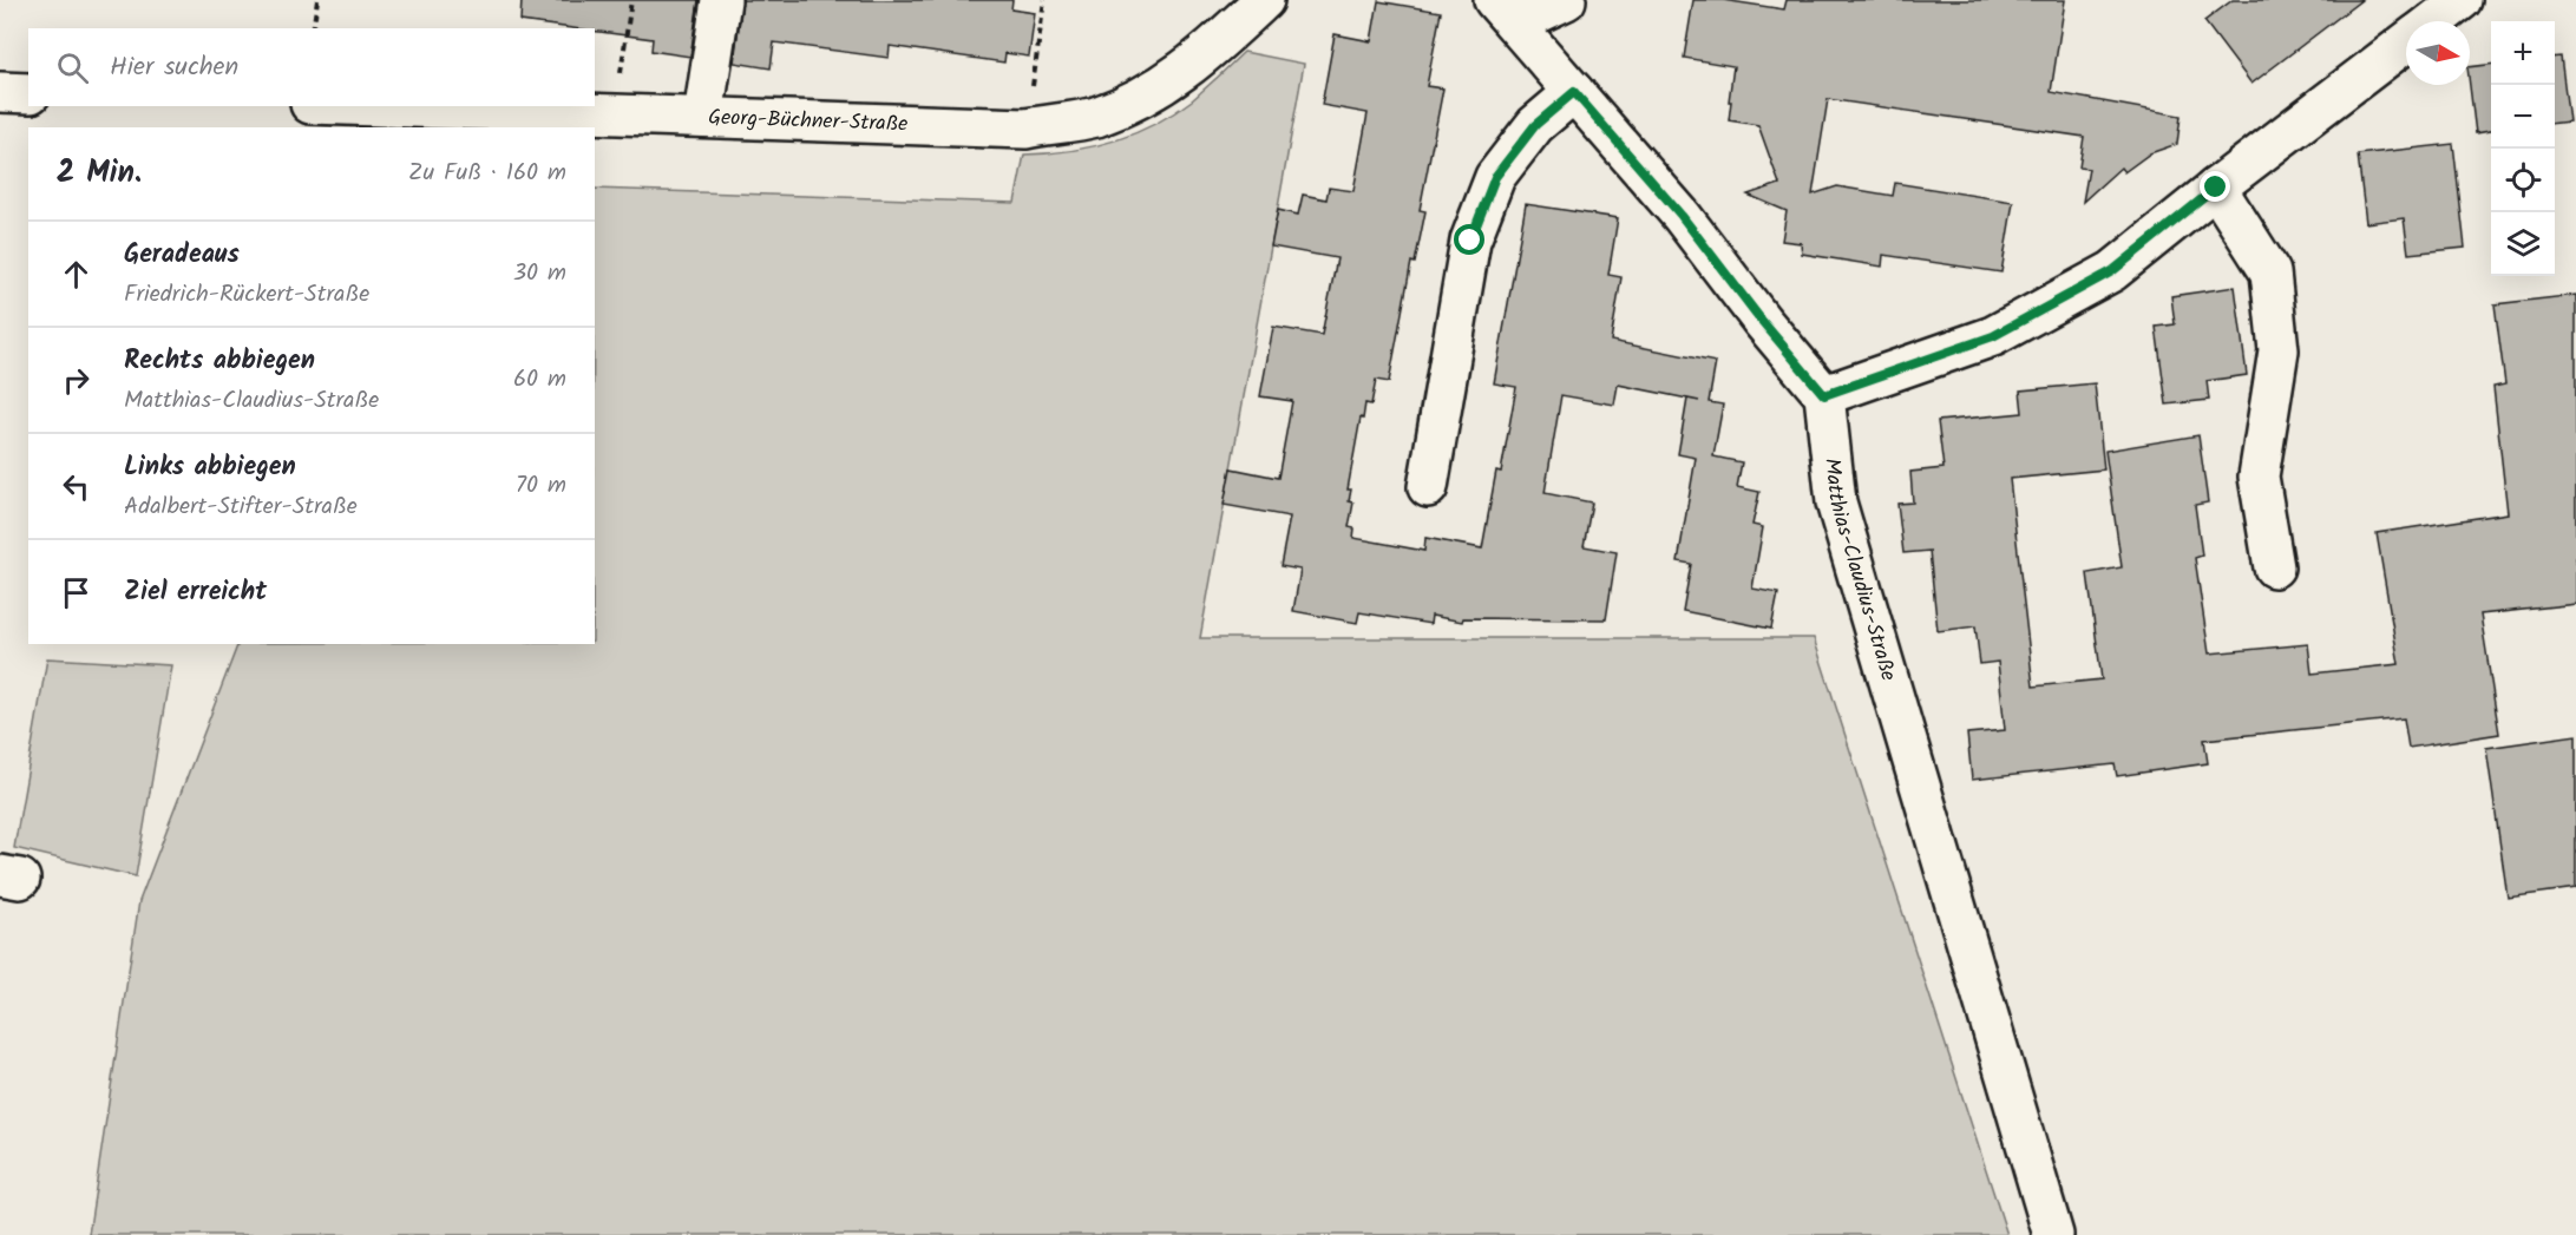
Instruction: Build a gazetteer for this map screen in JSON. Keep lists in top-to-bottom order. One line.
{"streets":{"street":["Georg-Büchner-Straße","Matthias-Claudius-Straße"]},"north":"right","page":{"map_buttons":["+","−"],"search":"Hier suchen","heading":["2 Min.","Zu Fuß · 160 m"],"list":[["Geradeaus","Friedrich-Rückert-Straße","30 m"],["Rechts abbiegen","Matthias-Claudius-Straße","60 m"],["Links abbiegen","Adalbert-Stifter-Straße","70 m"],"Ziel erreicht"]}}
